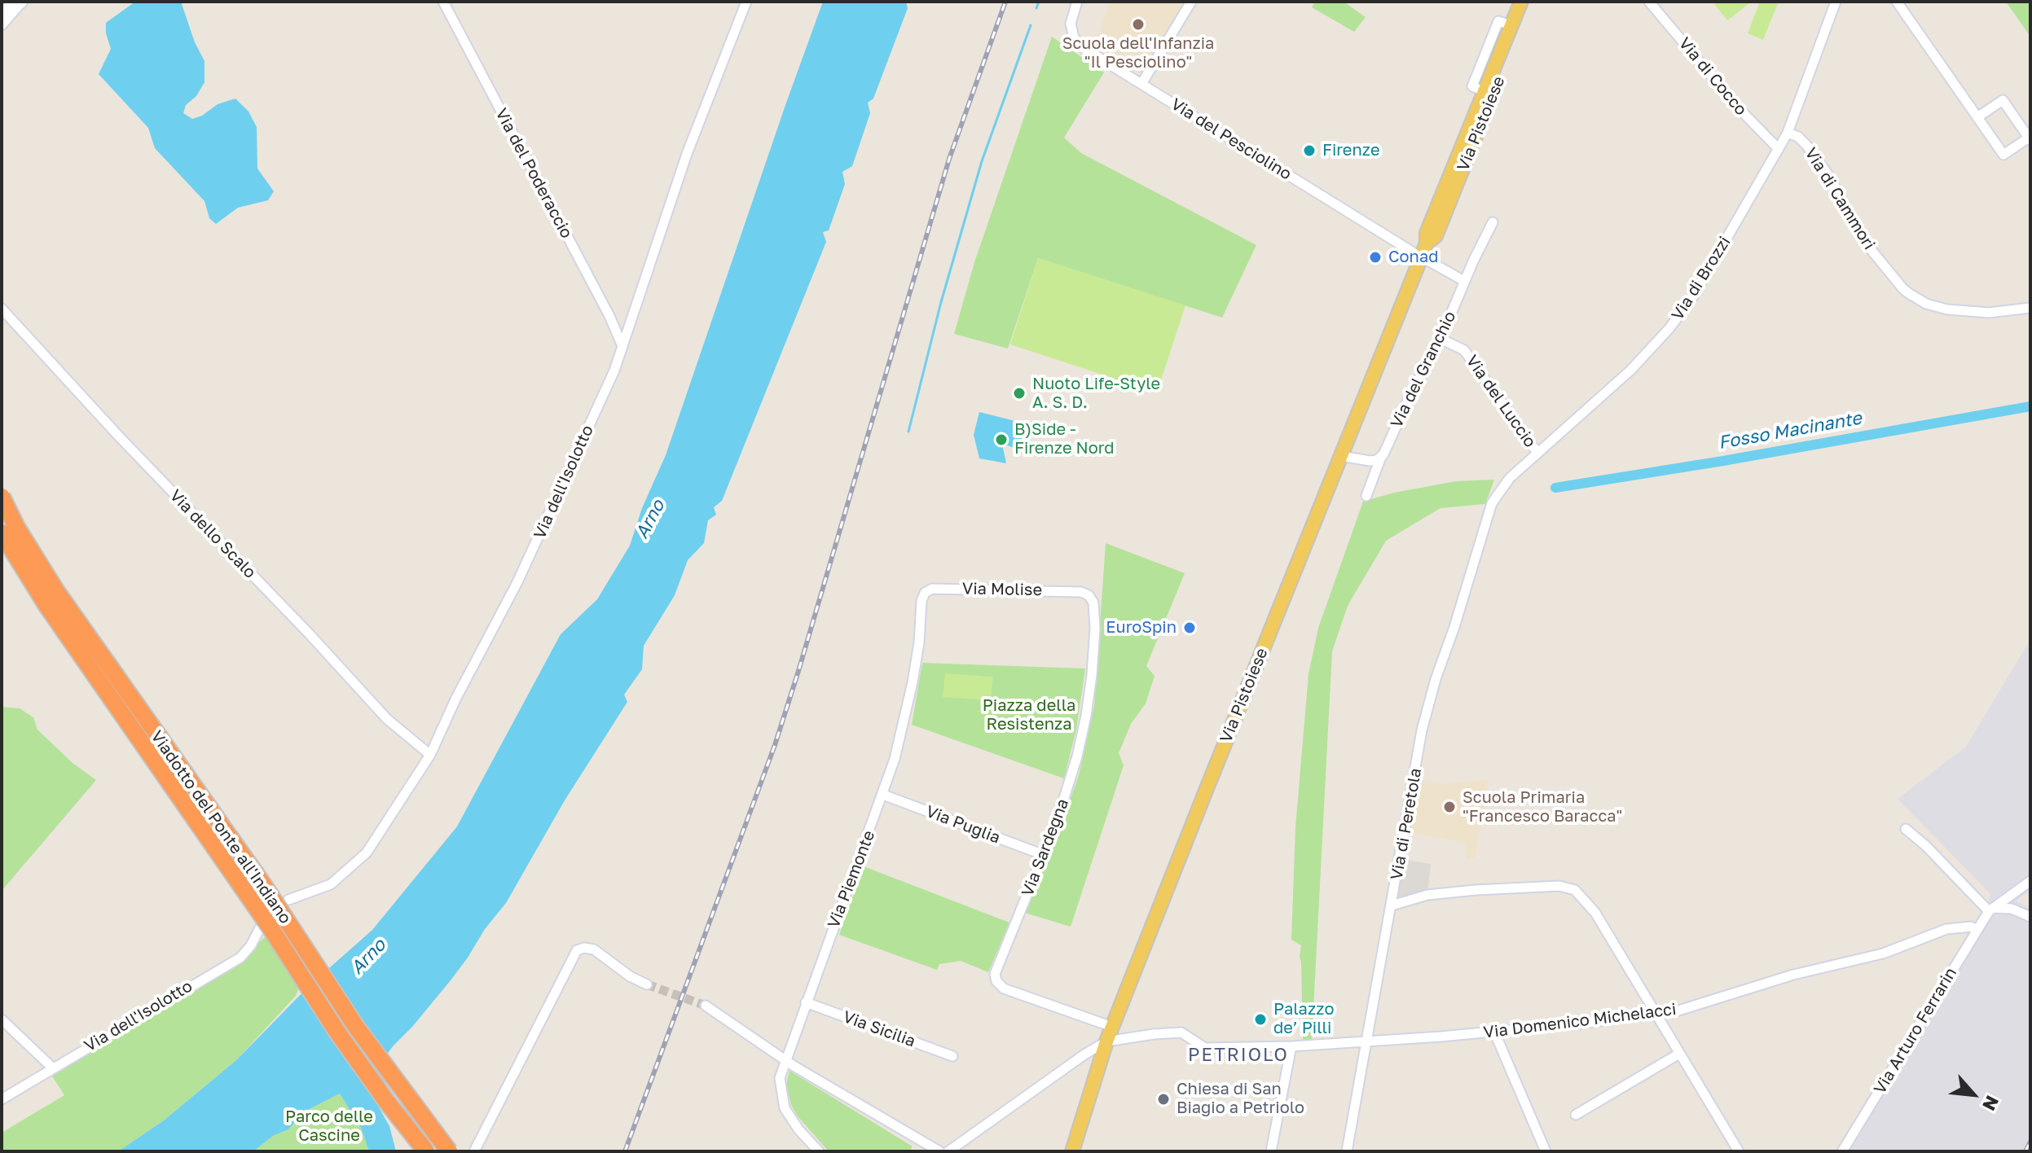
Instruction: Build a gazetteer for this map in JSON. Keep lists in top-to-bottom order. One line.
{"streets":{"highway":["Viadotto del Ponte all'Indiano"],"main road":["Via Pistoiese"],"street":["Via di Cocco","Via del Pesciolino","Via del Poderaccio","Via di Cammori","Via di Brozzi","Via del Granchio","Via del Luccio","Via dell'Isolotto","Via dello Scalo","Via Molise","Via di Peretola","Via Puglia","Via Sardegna","Via Piemonte","Via Domenico Michelacci","Via Sicilia","Via Arturo Ferrarin"]},"crossings":[["Via di Cocco","Via di Brozzi"],["Via Pistoiese","Via del Pesciolino"],["Via Pistoiese","Via Sardegna"],["Via Pistoiese","Via Domenico Michelacci"],["Via del Poderaccio","Via dell'Isolotto"],["Via di Cammori","Via di Brozzi"],["Via di Brozzi","Via del Luccio"],["Via di Brozzi","Via di Peretola"],["Via del Granchio","Via del Luccio"],["Via dell'Isolotto","Via dello Scalo"],["Via Molise","Via Sardegna"],["Via Molise","Via Piemonte"],["Via di Peretola","Via Domenico Michelacci"],["Via Puglia","Via Sardegna"],["Via Puglia","Via Piemonte"],["Via Piemonte","Via Sicilia"],["Via Domenico Michelacci","Via Arturo Ferrarin"]],"districts":["PETRIOLO"],"water":["Fosso Macinante","Arno"],"parks":["Piazza della Resistenza","Parco delle Cascine"],"places":["Scuola dell'Infanzia \"Il Pesciolino\"","Firenze","Conad","Nuoto Life-Style A. S. D.","B)Side - Firenze Nord","EuroSpin","Scuola Primaria \"Francesco Baracca\"","Palazzo de’ Pilli","Chiesa di San Biagio a Petriolo"],"north":"bottom right"}
